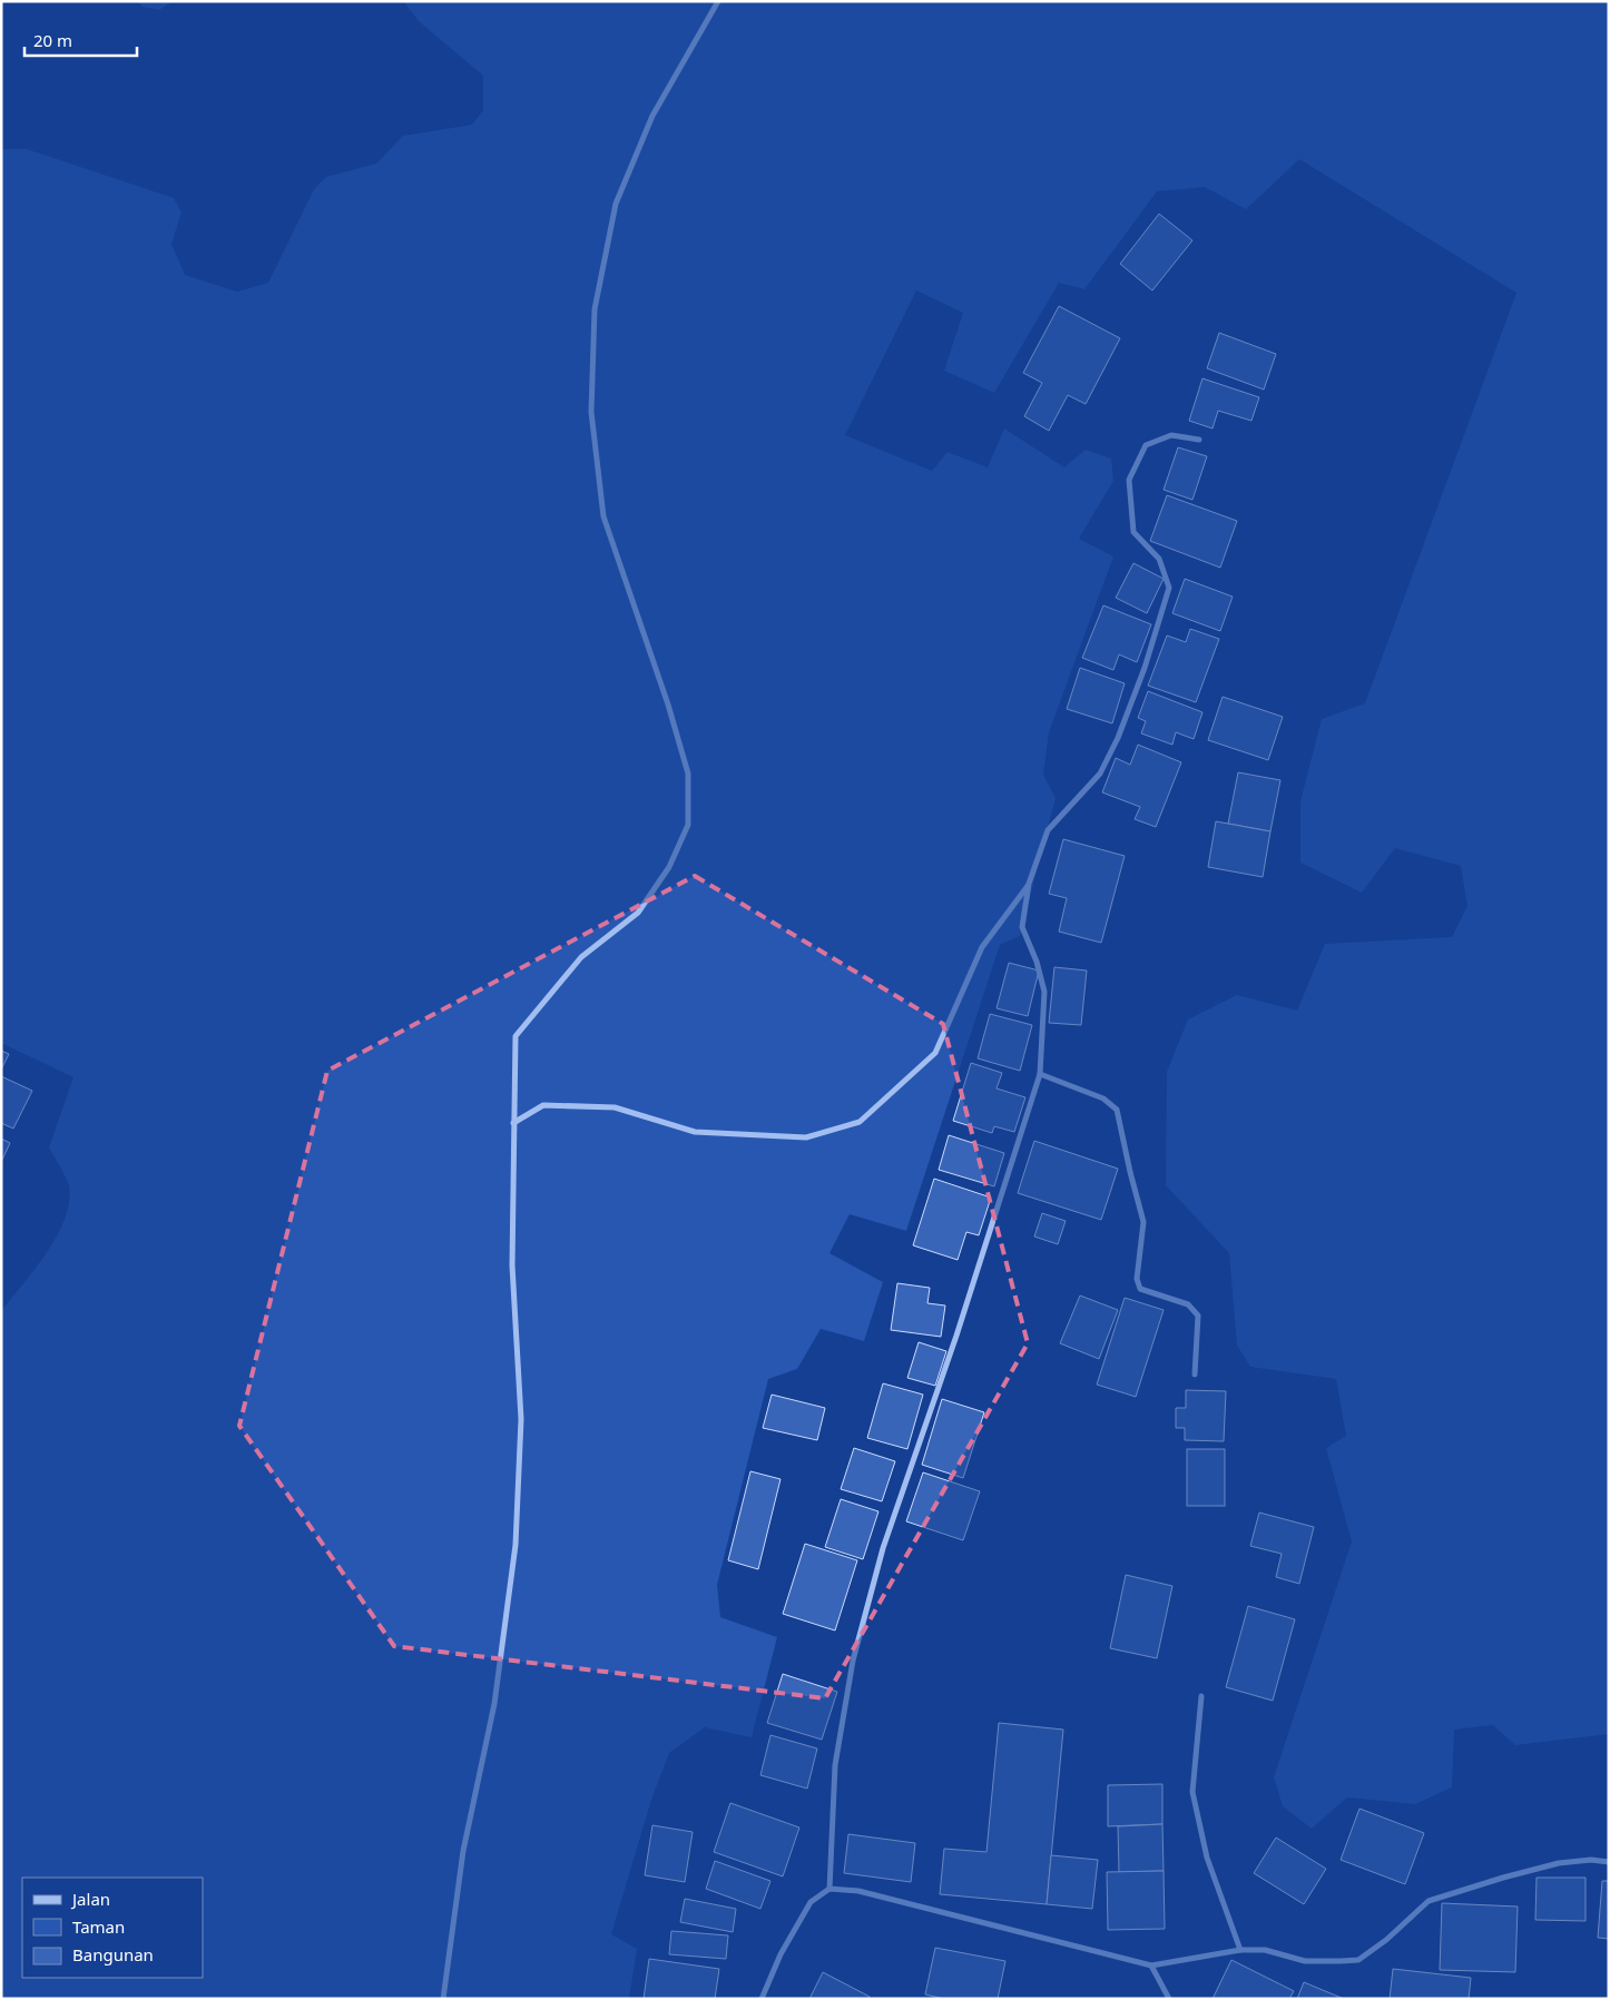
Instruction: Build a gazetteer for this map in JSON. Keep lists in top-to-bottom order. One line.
{"legend":["Jalan","Taman","Bangunan"],"scale_bar":"20 m"}
